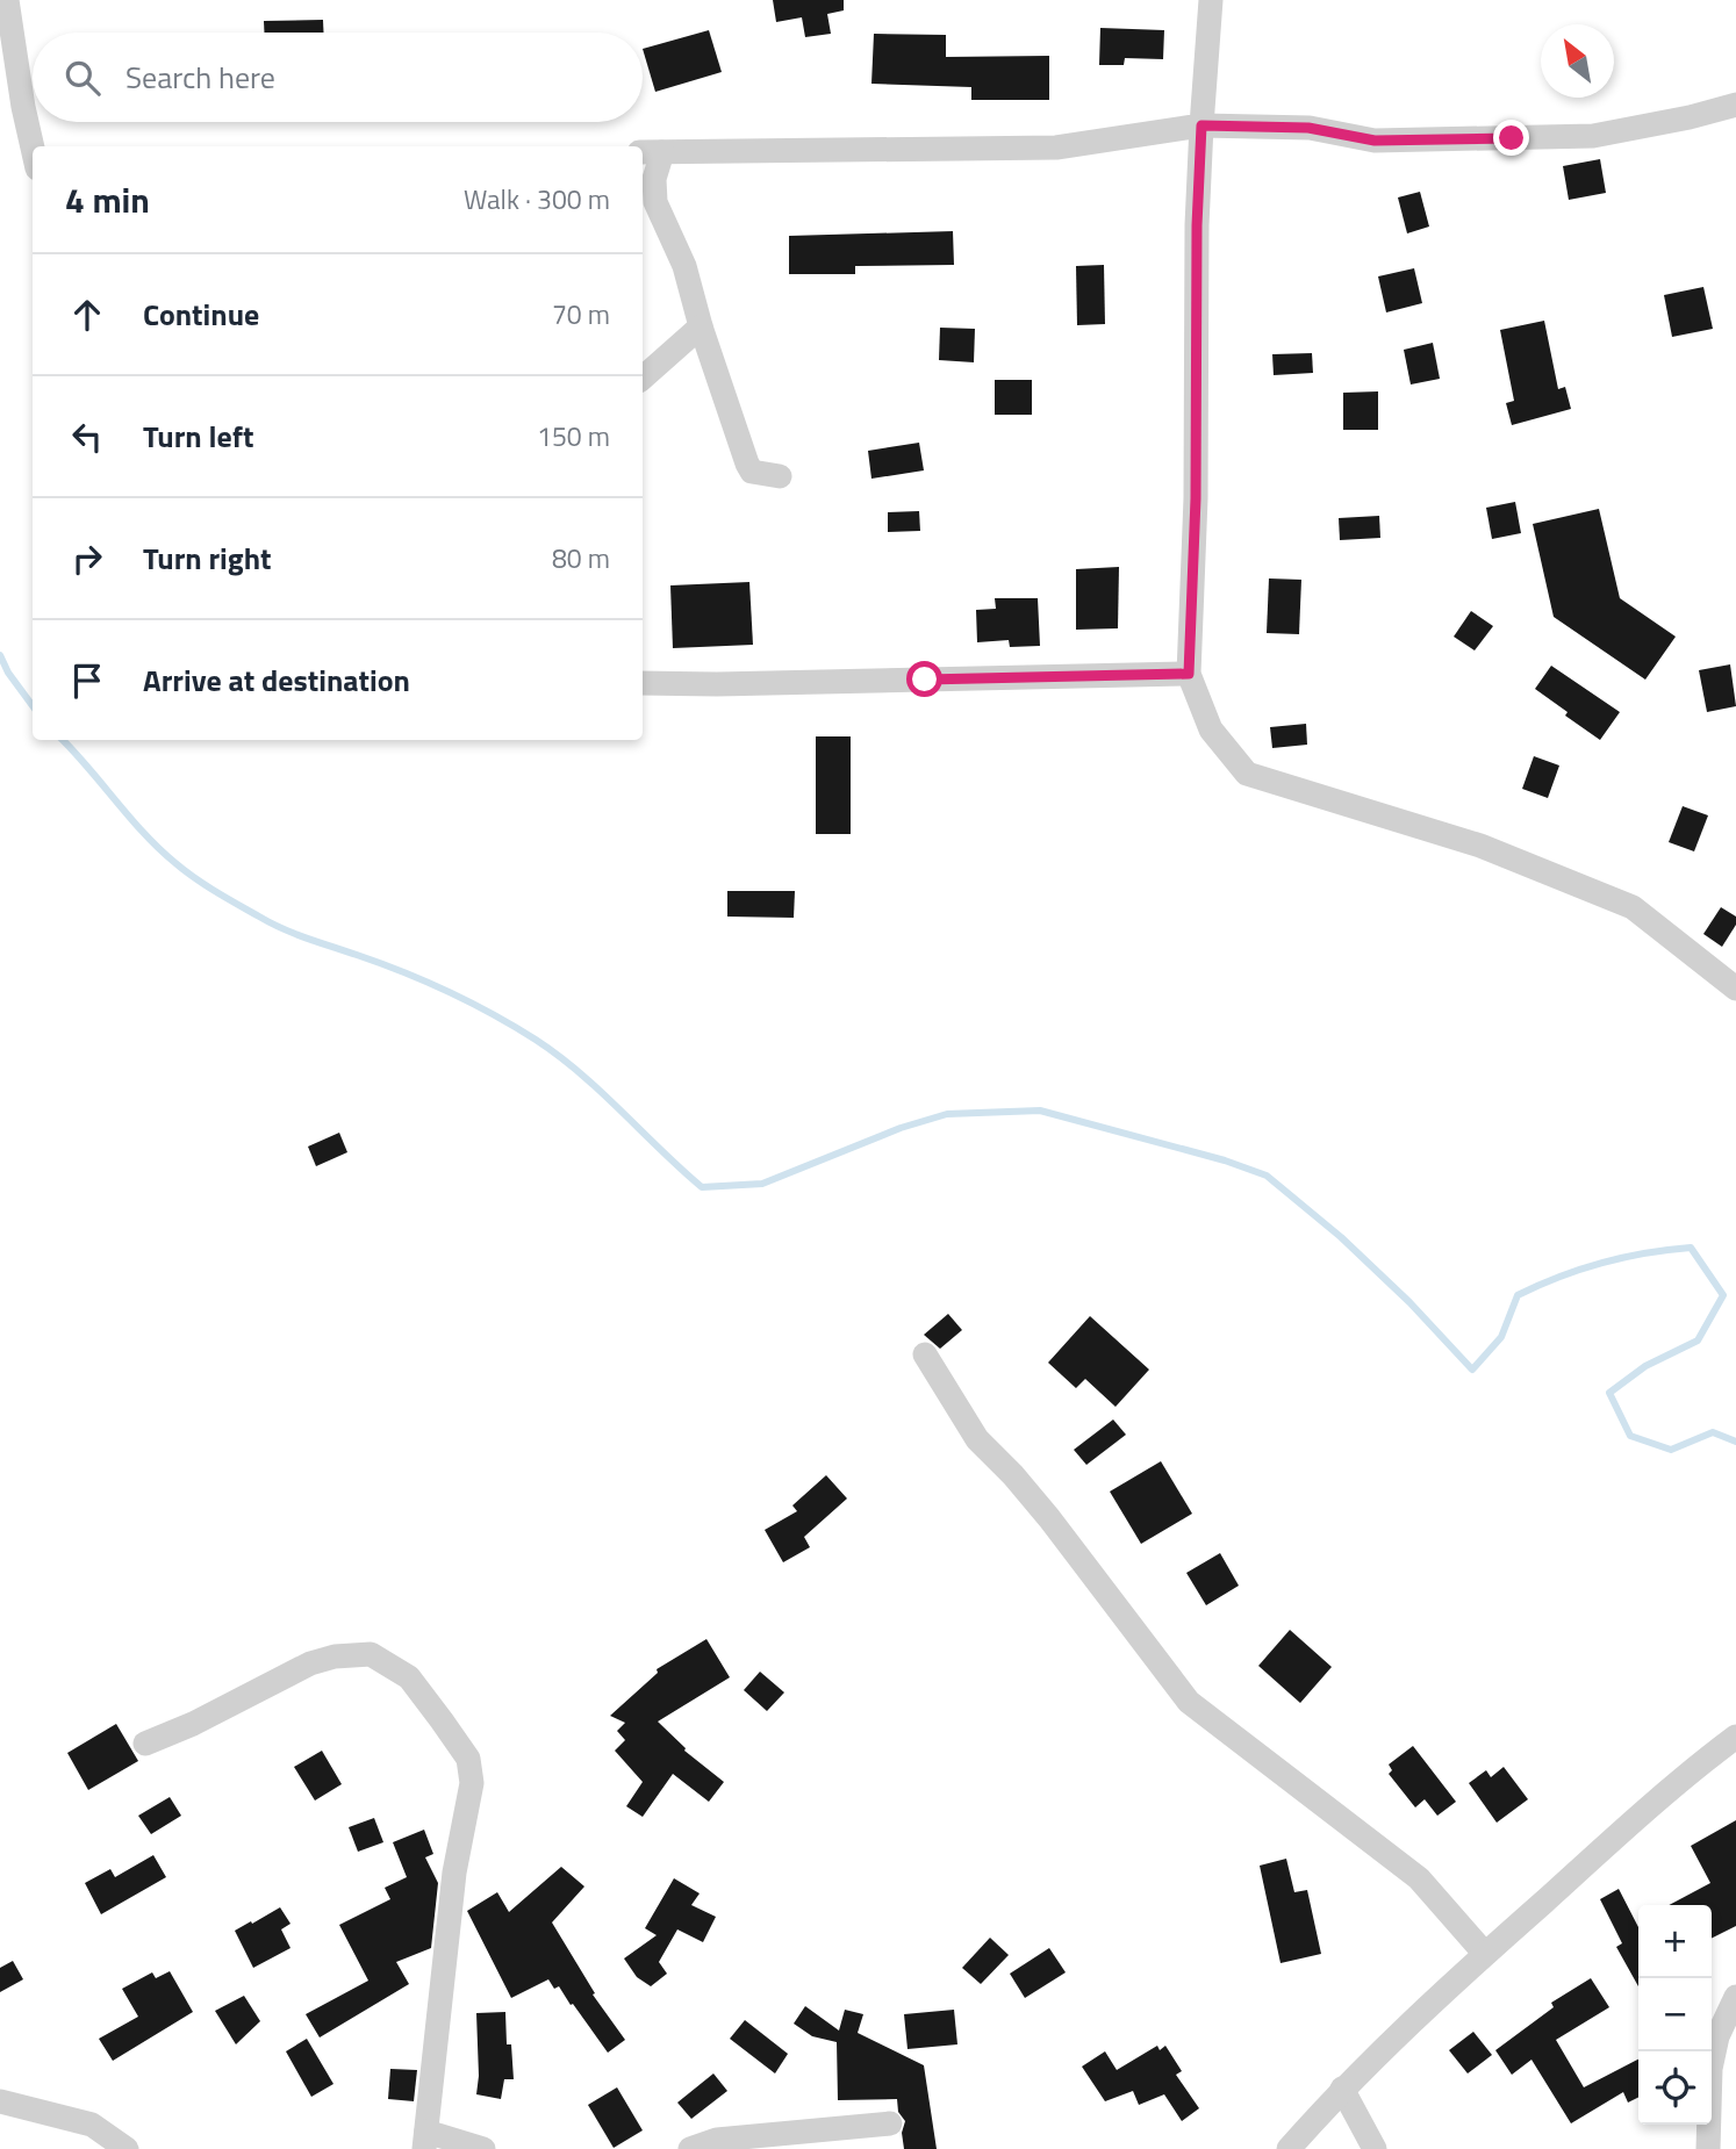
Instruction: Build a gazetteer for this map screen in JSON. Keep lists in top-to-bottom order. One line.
{"north":"top left","page":{"search":"Search here","heading":["4 min","Walk · 300 m"],"list":[["Continue","70 m"],["Turn left","150 m"],["Turn right","80 m"],"Arrive at destination"],"map_buttons":["+","−"]}}
